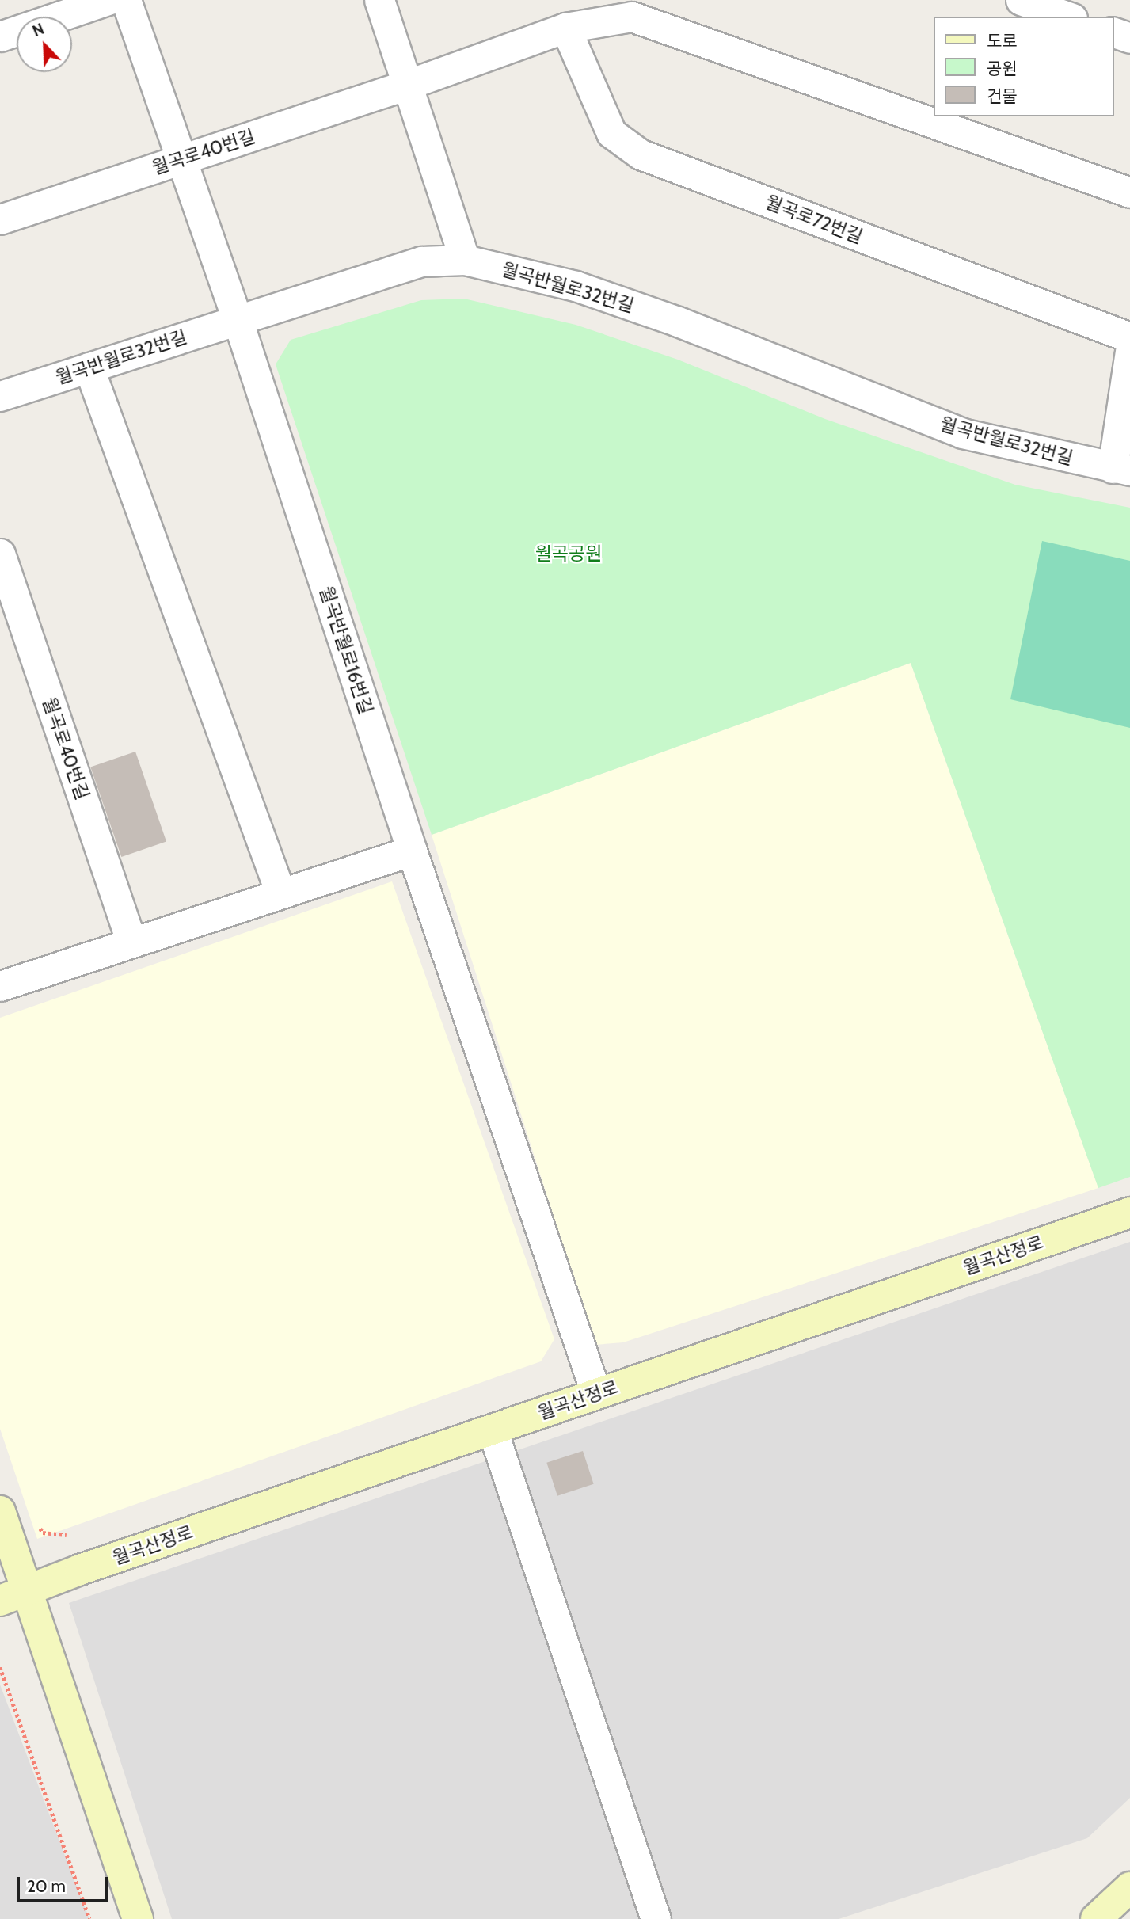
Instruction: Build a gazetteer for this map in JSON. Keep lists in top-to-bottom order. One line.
{"streets":{"street":["월곡로40번길","월곡로72번길","월곡반월로32번길","월곡반월로16번길","월곡산정로"]},"crossings":[["월곡로40번길","월곡반월로16번길"],["월곡반월로32번길","월곡반월로16번길"],["월곡반월로16번길","월곡산정로"]],"parks":["월곡공원"],"legend":["도로","공원","건물"],"scale_bar":"20 m","north":"top left"}
